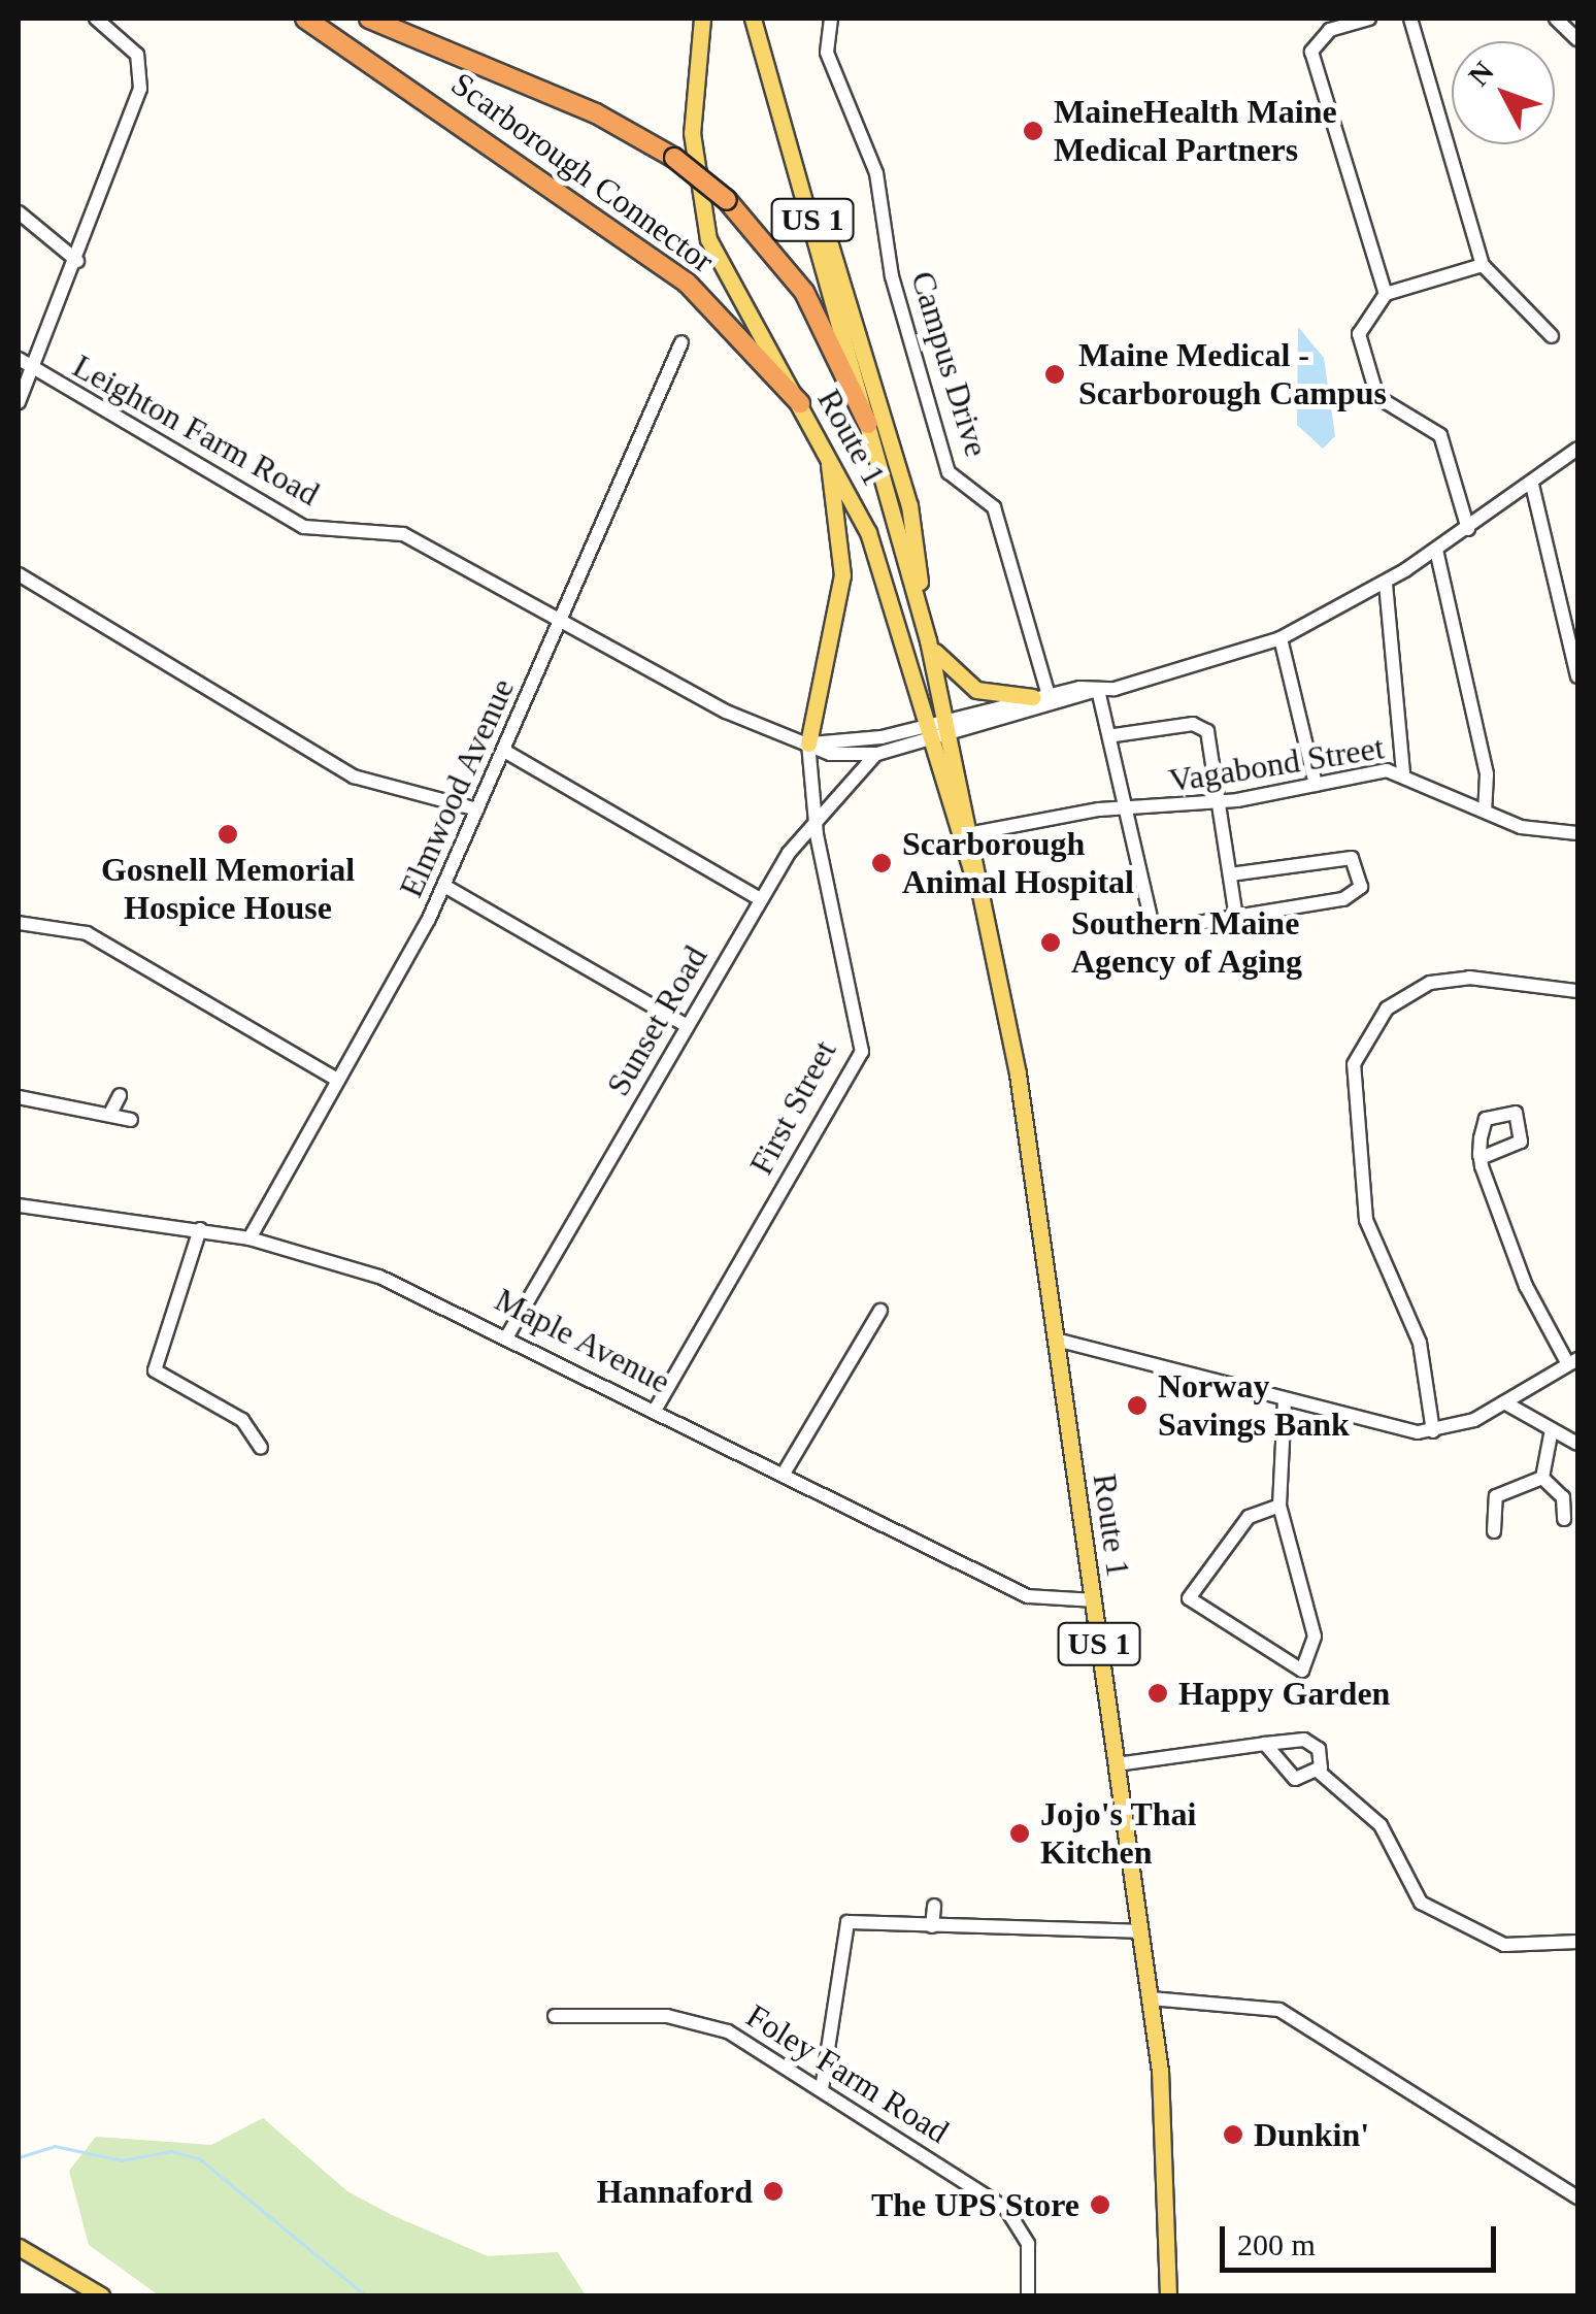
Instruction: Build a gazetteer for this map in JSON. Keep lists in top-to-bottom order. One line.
{"streets":{"highway":["Scarborough Connector"],"main road":["US 1","Route 1"],"street":["Campus Drive","Leighton Farm Road","Vagabond Street","Elmwood Avenue","Sunset Road","First Street","Maple Avenue","Foley Farm Road"]},"crossings":[["Scarborough Connector","Route 1"],["Leighton Farm Road","Elmwood Avenue"],["Leighton Farm Road","Sunset Road"],["Leighton Farm Road","First Street"],["Route 1","Vagabond Street"],["Route 1","Maple Avenue"],["Elmwood Avenue","Maple Avenue"],["Sunset Road","First Street"],["Sunset Road","Maple Avenue"],["First Street","Maple Avenue"]],"places":["MaineHealth Maine Medical Partners","Maine Medical - Scarborough Campus","Gosnell Memorial Hospice House","Scarborough Animal Hospital","Southern Maine Agency of Aging","Norway Savings Bank","Happy Garden","Jojo's Thai Kitchen","Dunkin'","Hannaford","The UPS Store"],"scale_bar":"200 m","north":"top left"}
